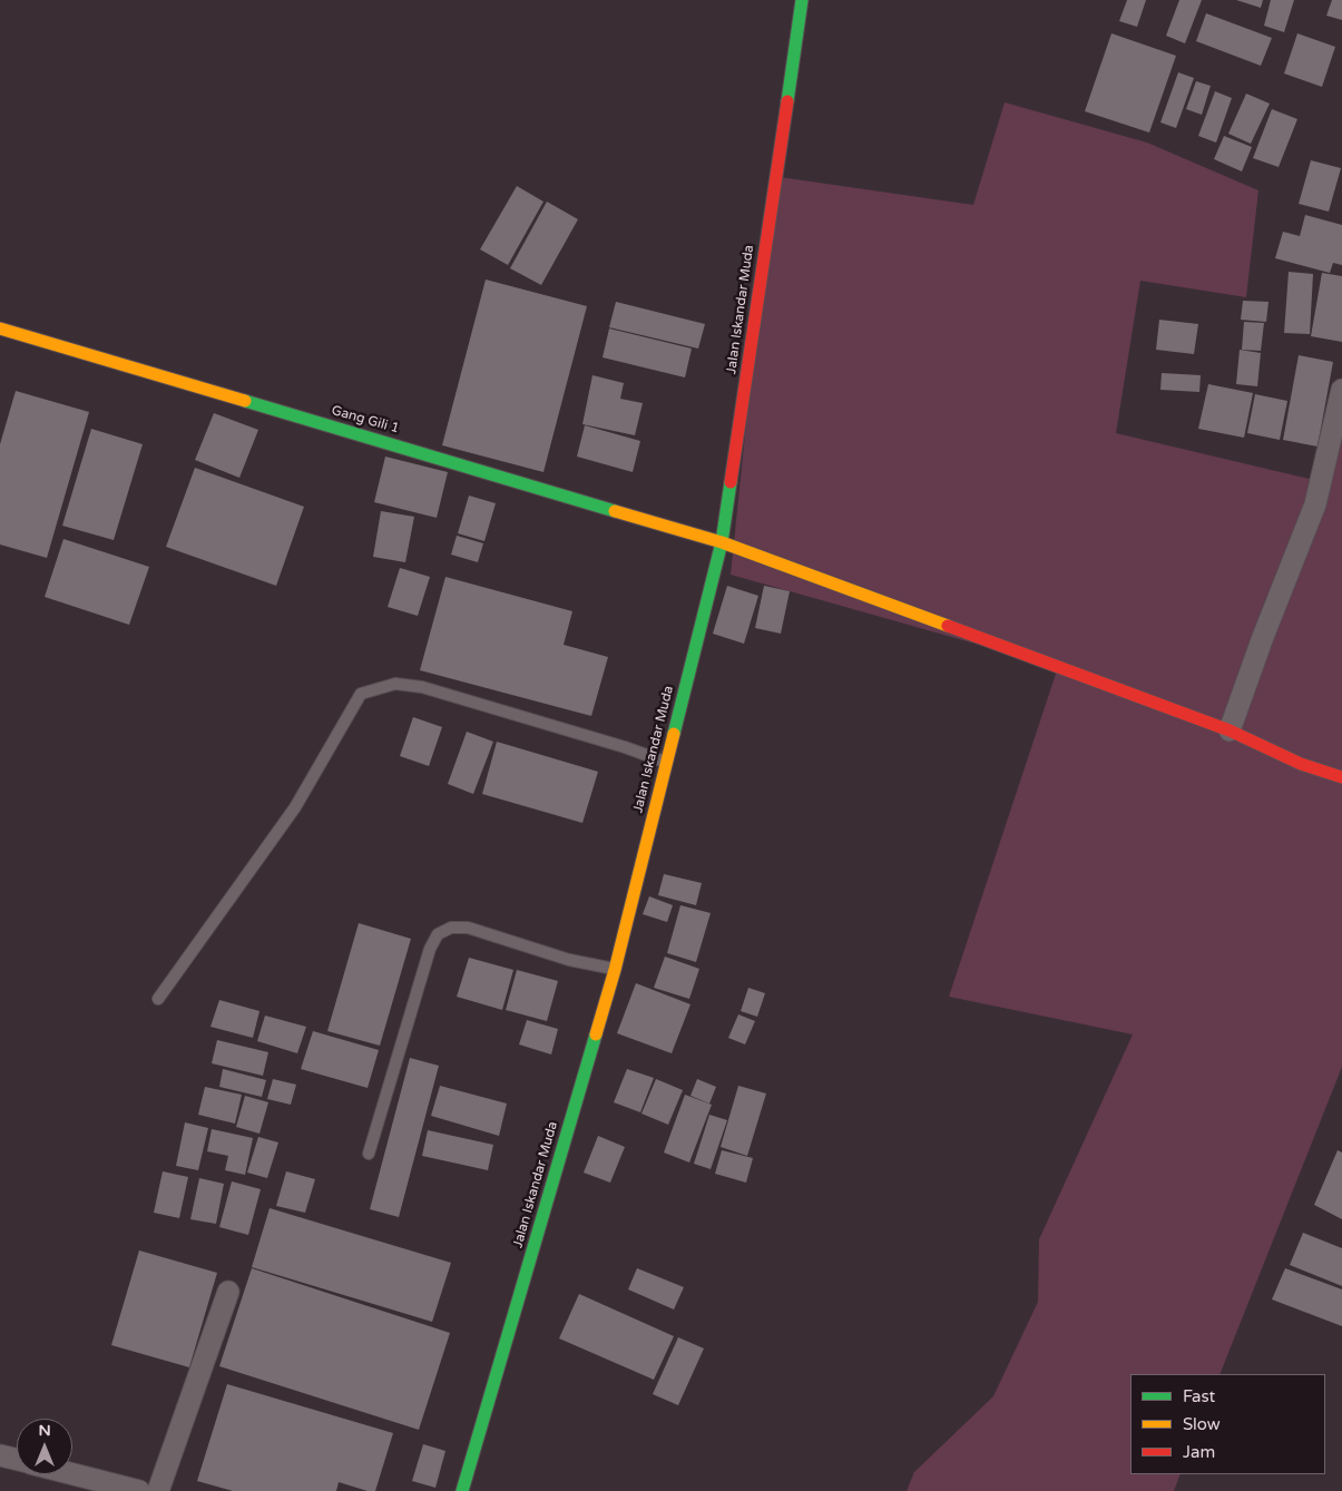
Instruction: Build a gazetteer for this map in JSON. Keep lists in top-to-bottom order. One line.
{"streets":{"street":["Jalan Iskandar Muda","Gang Gili 1"]},"crossings":[["Jalan Iskandar Muda","Gang Gili 1"]],"legend":["Fast","Slow","Jam"],"north":"top"}
